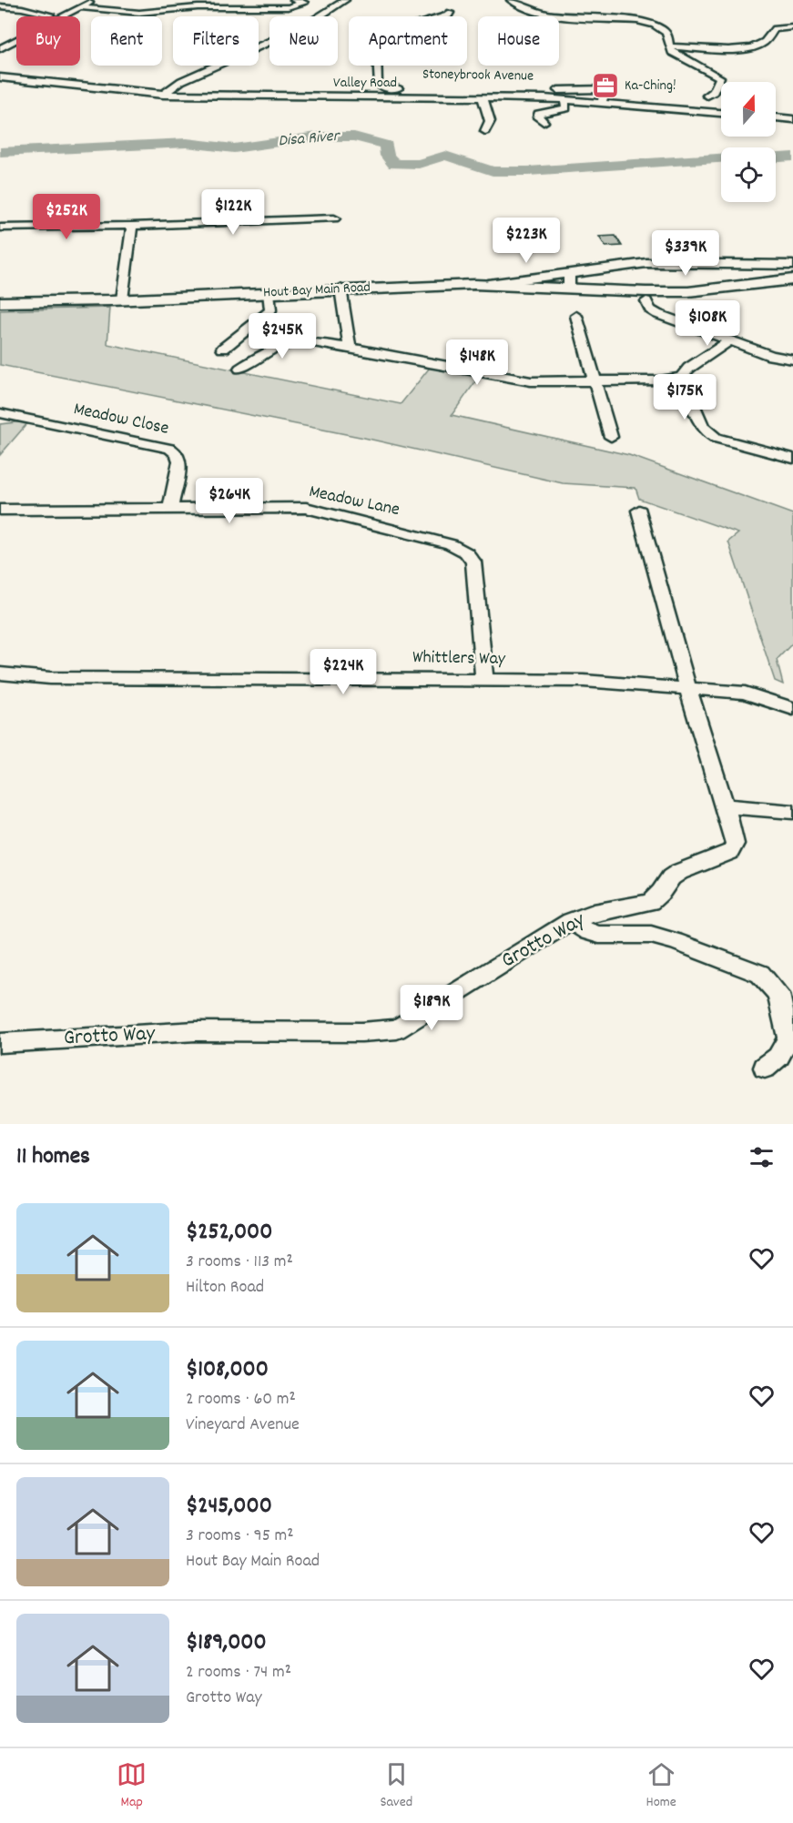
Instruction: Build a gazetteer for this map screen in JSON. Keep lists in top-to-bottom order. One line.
{"streets":{"main road":["Hout Bay Main Road"],"street":["Stoneybrook Avenue","Valley Road","Meadow Close","Meadow Lane","Whittlers Way","Grotto Way"]},"crossings":[["Stoneybrook Avenue","Valley Road"],["Meadow Close","Meadow Lane"],["Meadow Lane","Whittlers Way"],["Whittlers Way","Grotto Way"]],"water":["Disa River"],"places":{"office":["Ka-Ching!"]},"north":"top","page":{"chip":["Buy","Rent","Filters","New","Apartment","House"],"price":["$122K","$252K","$223K","$339K","$108K","$245K","$148K","$175K","$264K","$224K","$189K"],"heading":"11 homes","list":[{"name":"$252,000","note":"3 rooms · 113 m² · Hilton Road"},{"name":"$108,000","note":"2 rooms · 60 m² · Vineyard Avenue"},{"name":"$245,000","note":"3 rooms · 95 m² · Hout Bay Main Road"},{"name":"$189,000","note":"2 rooms · 74 m² · Grotto Way"}],"tabs":["Map","Saved","Home"]}}
